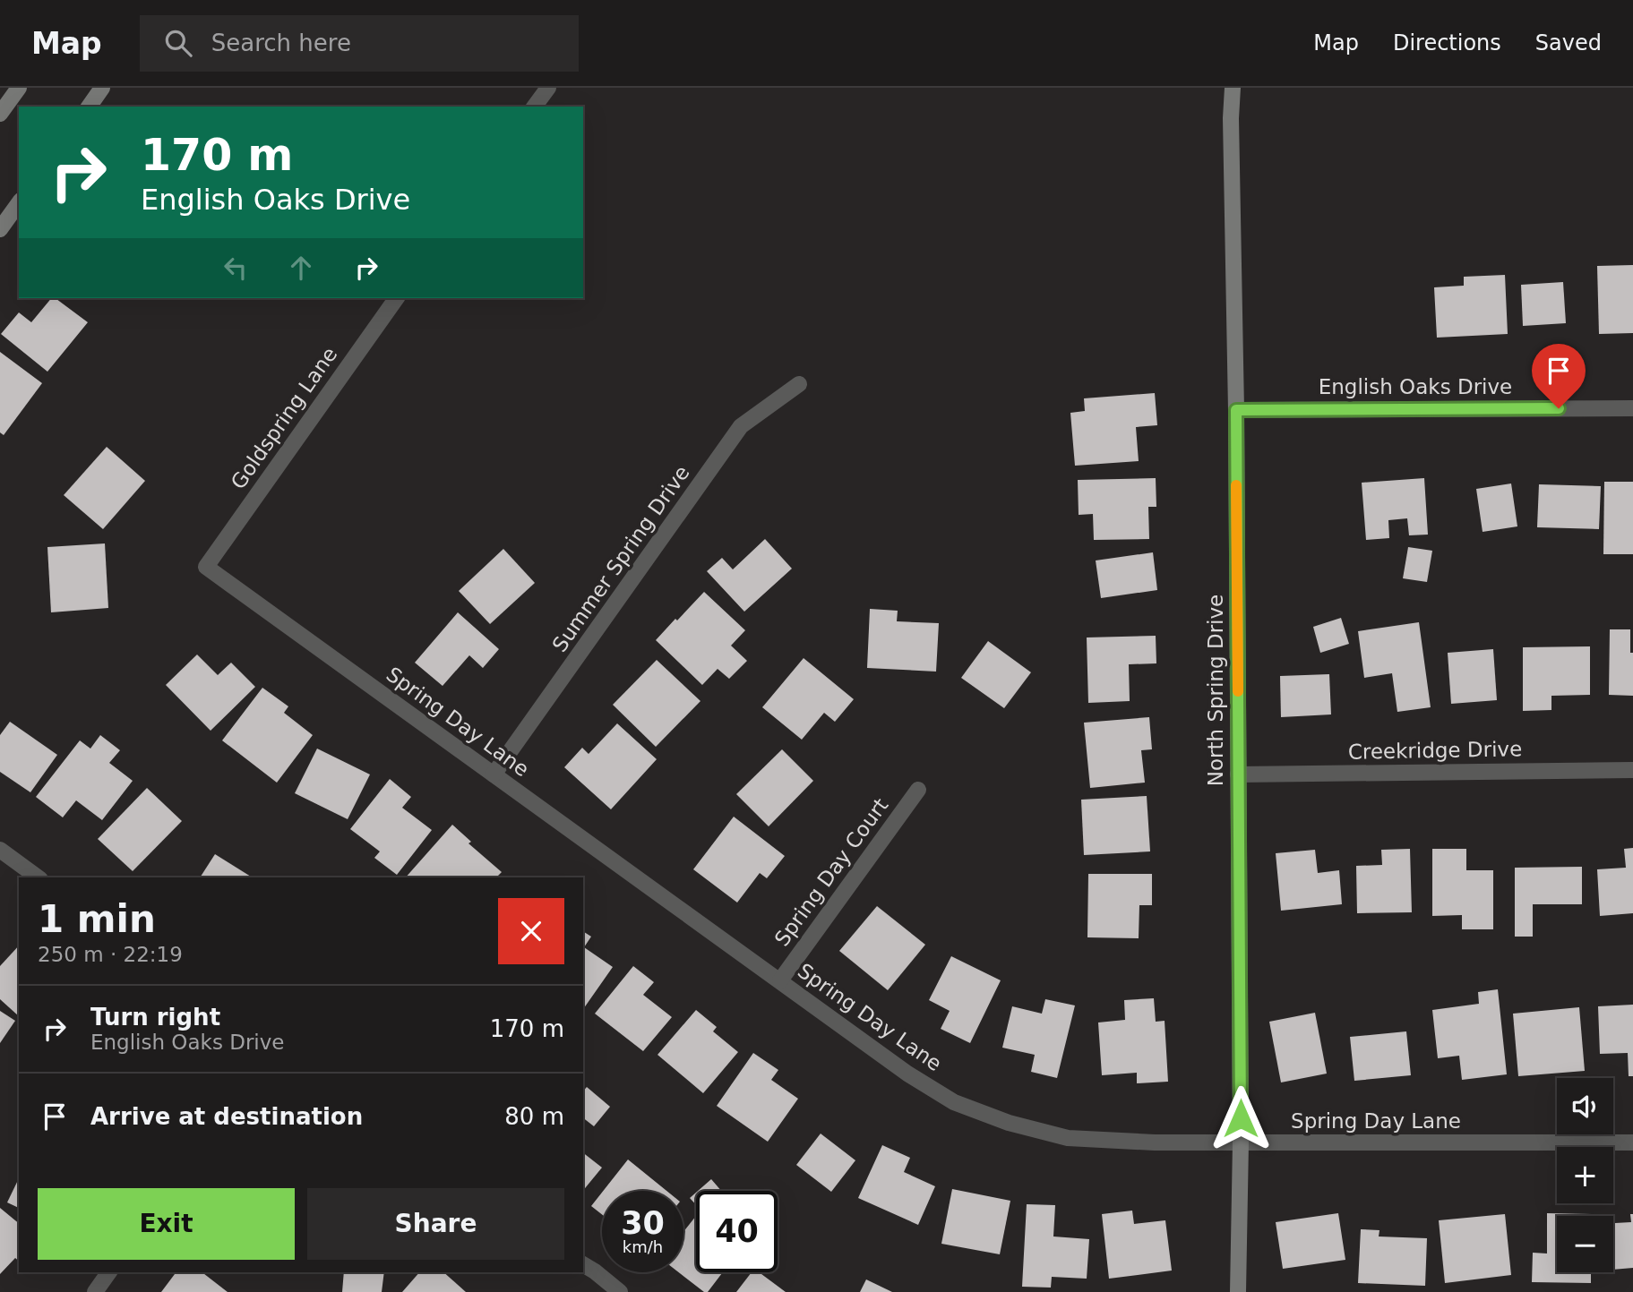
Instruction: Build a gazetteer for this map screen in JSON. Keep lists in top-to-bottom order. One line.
{"streets":{"street":["English Oaks Drive","Goldspring Lane","Summer Spring Drive","North Spring Drive","Spring Day Lane","Creekridge Drive","Spring Day Court"]},"crossings":[["English Oaks Drive","North Spring Drive"],["Goldspring Lane","Spring Day Lane"],["Summer Spring Drive","Spring Day Lane"],["North Spring Drive","Spring Day Lane"],["North Spring Drive","Creekridge Drive"],["Spring Day Lane","Spring Day Court"]],"page":{"header":"Map","search":"Search here","nav":["Map","Directions","Saved"],"turn":["170 m","English Oaks Drive"],"heading":["1 min","250 m · 22:19"],"list":[{"name":"Turn right","note":"English Oaks Drive","value":"170 m"},{"name":"Arrive at destination","value":"80 m"}],"map_buttons":["+","−"],"buttons":["Exit","Share"],"speed":"30 km/h","limit":"40"}}
